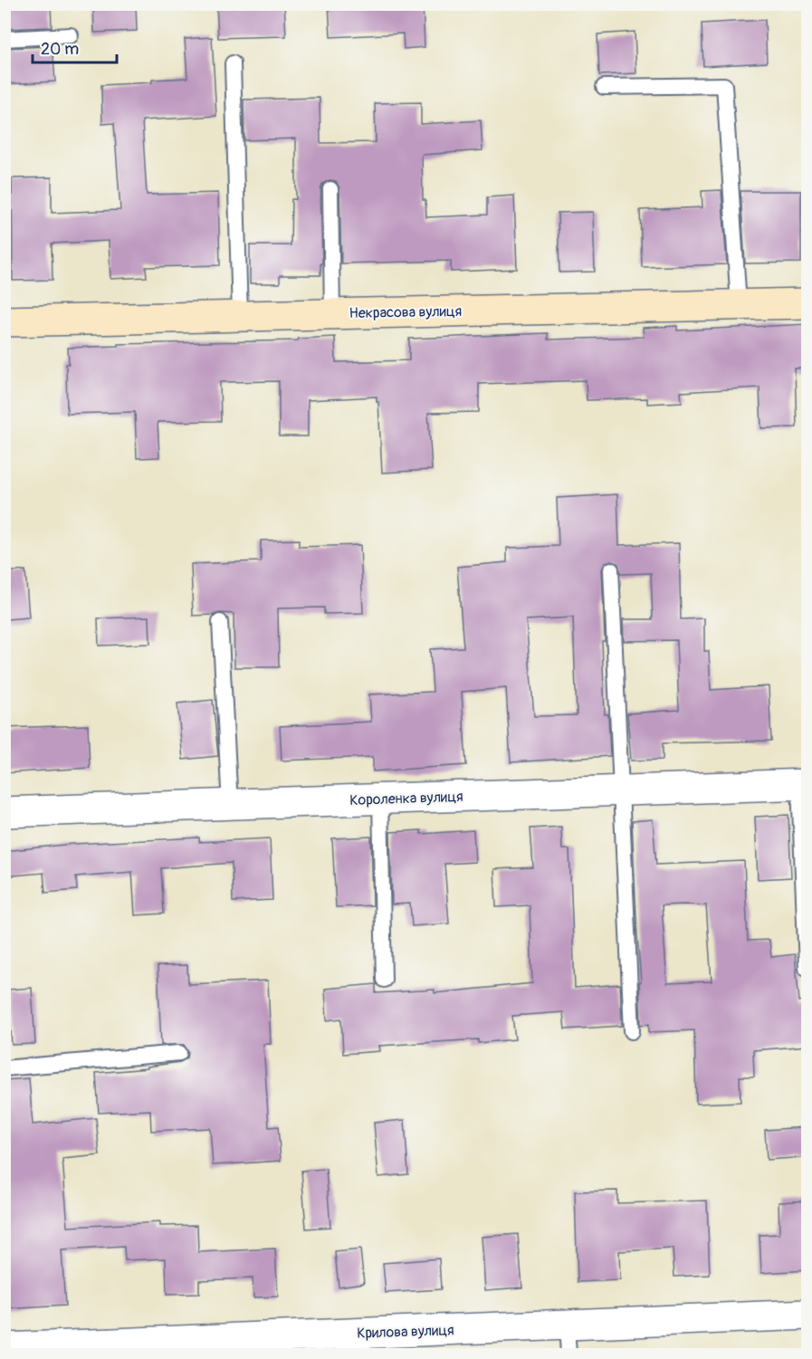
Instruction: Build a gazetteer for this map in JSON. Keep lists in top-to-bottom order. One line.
{"streets":{"street":["Некрасова вулиця","Короленка вулиця","Крилова вулиця"]},"scale_bar":"20 m"}
